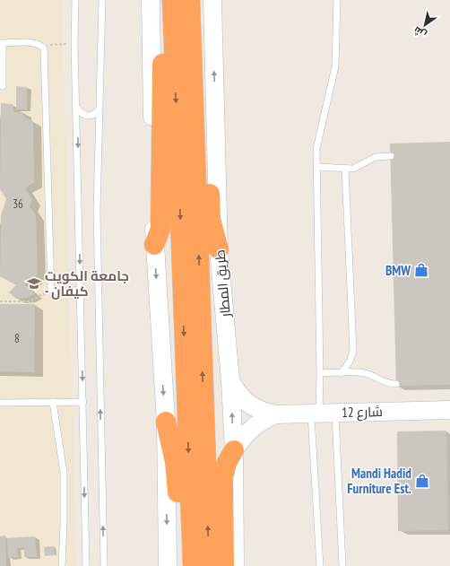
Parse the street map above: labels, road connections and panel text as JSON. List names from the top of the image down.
{
  "streets": {
    "highway": ["طريق المطار"],
    "main road": ["شارع 12"]
  },
  "crossings": [
    ["طريق المطار", "شارع 12"]
  ],
  "places": {
    "shop": ["BMW", "Mandi Hadid Furniture Est."],
    "school or university": ["جامعة الكويت - كيفان"]
  },
  "house_numbers": ["36", "8"],
  "north": "bottom left"
}
